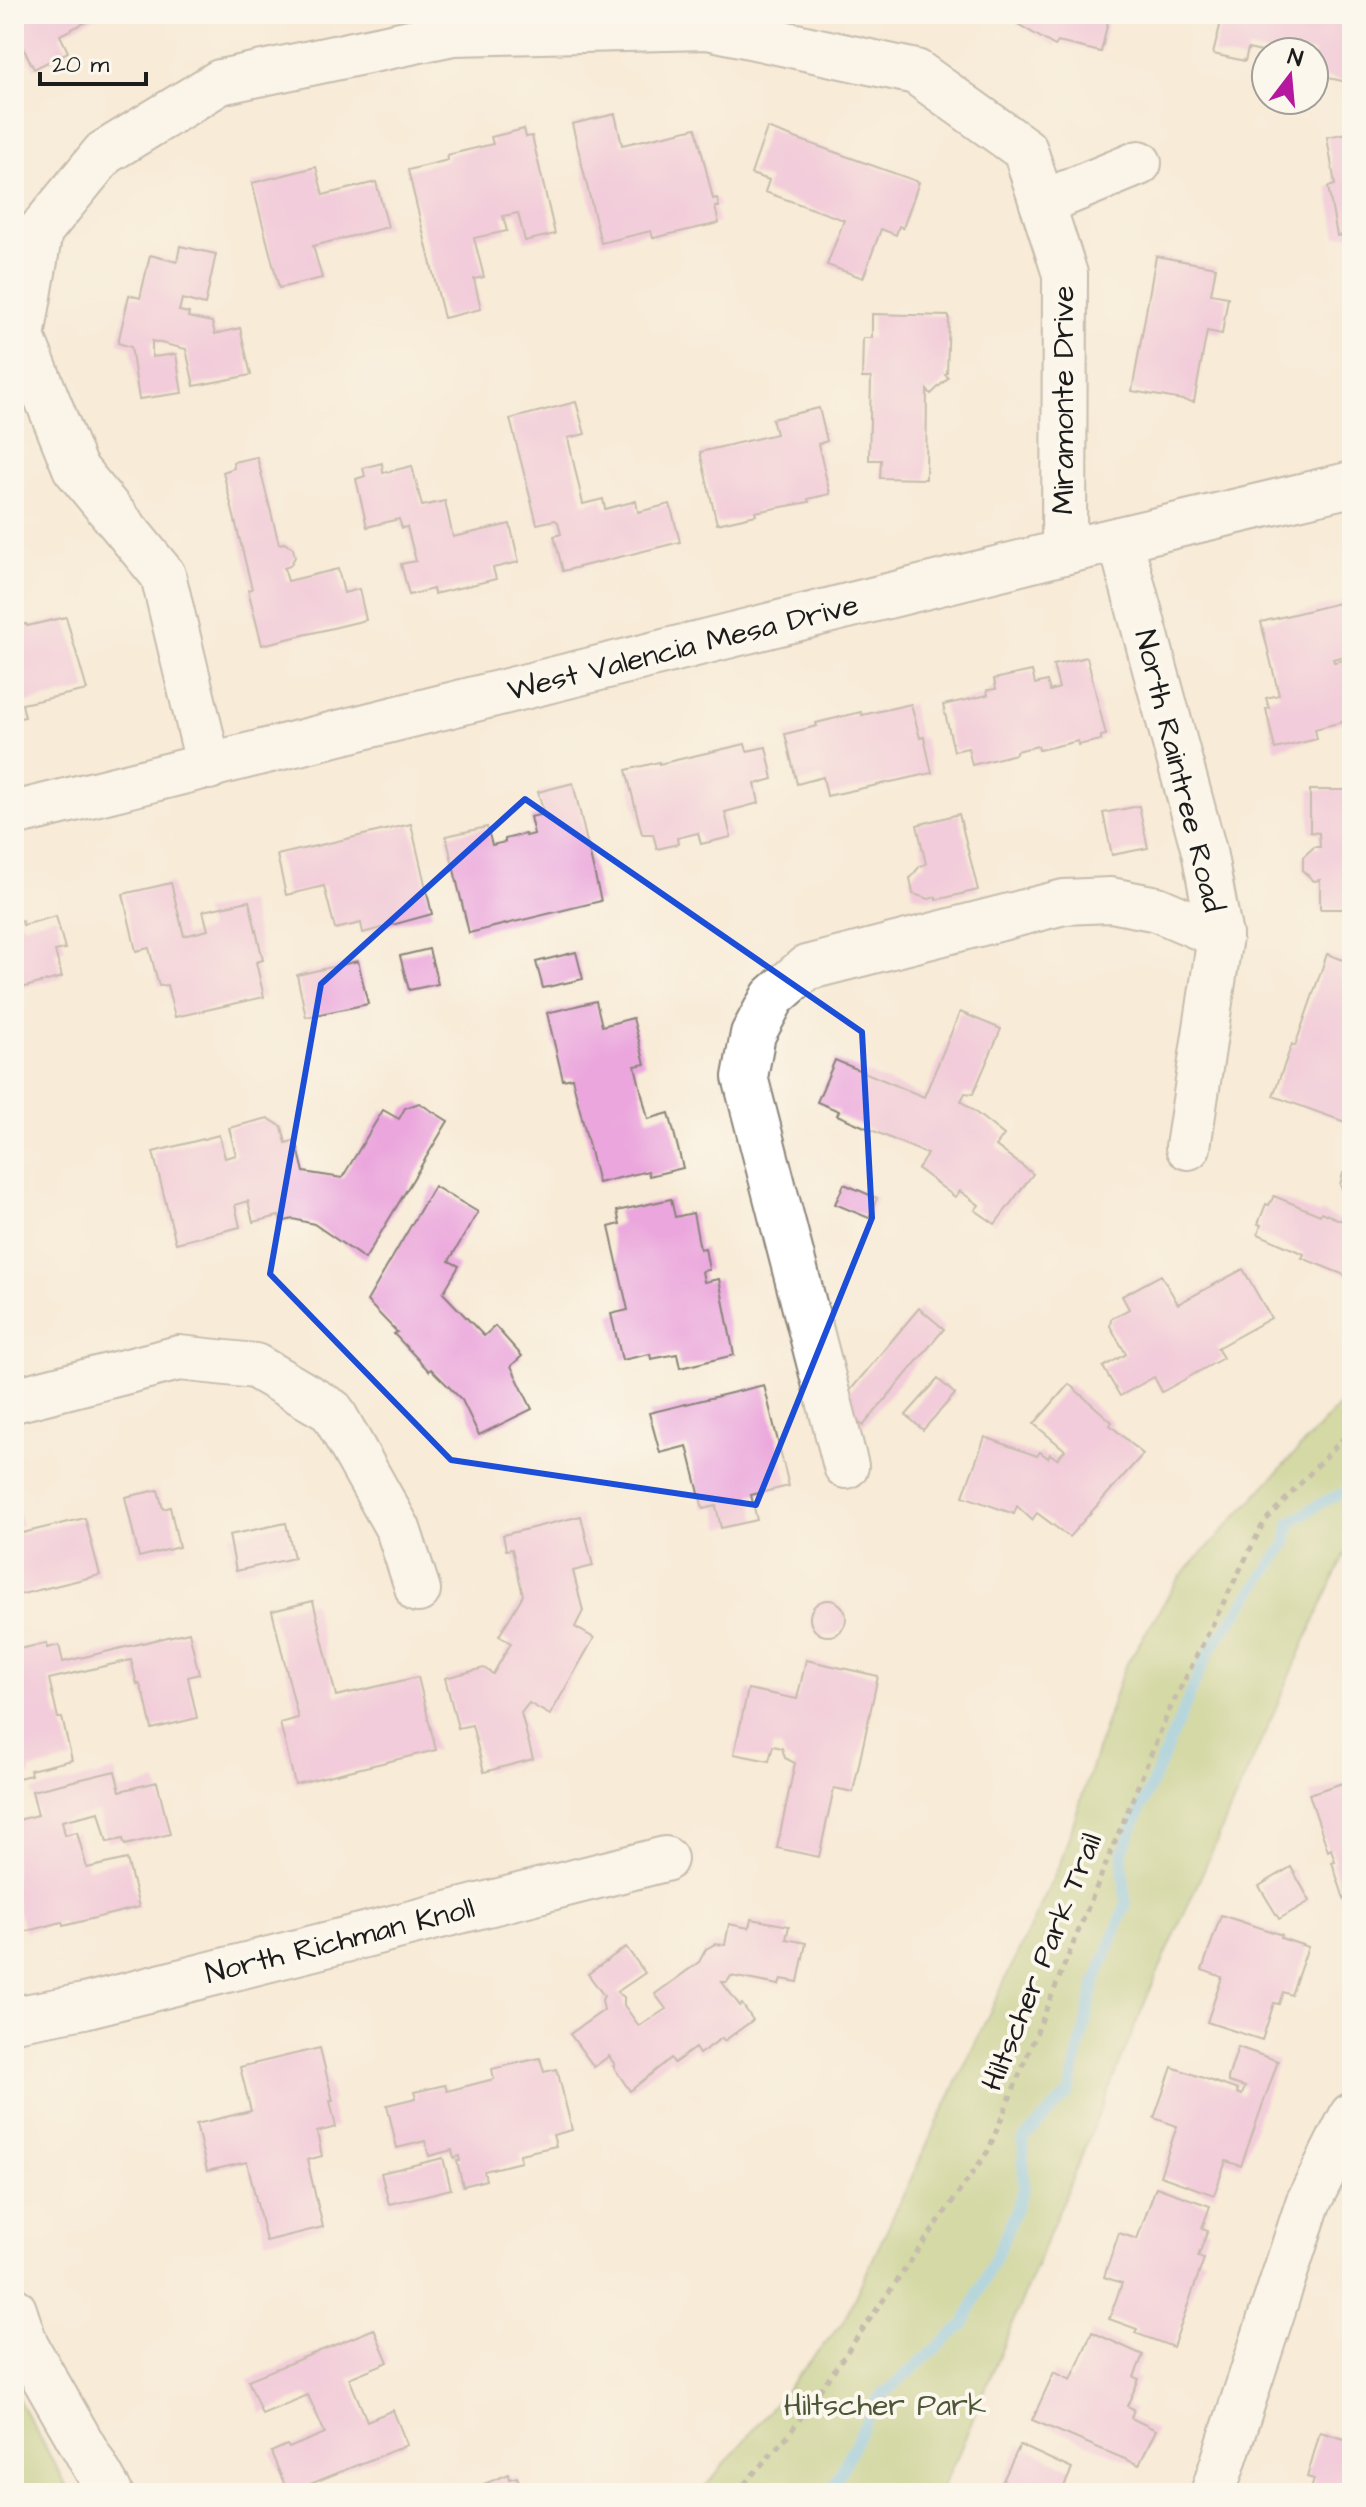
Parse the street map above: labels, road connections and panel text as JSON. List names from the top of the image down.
{
  "streets": {
    "street": [
      "Miramonte Drive",
      "West Valencia Mesa Drive",
      "North Raintree Road",
      "North Richman Knoll"
    ],
    "path": ["Hiltscher Park Trail"]
  },
  "crossings": [
    ["Miramonte Drive", "West Valencia Mesa Drive"],
    ["West Valencia Mesa Drive", "North Raintree Road"]
  ],
  "parks": ["Hiltscher Park"],
  "scale_bar": "20 m",
  "north": "top"
}
